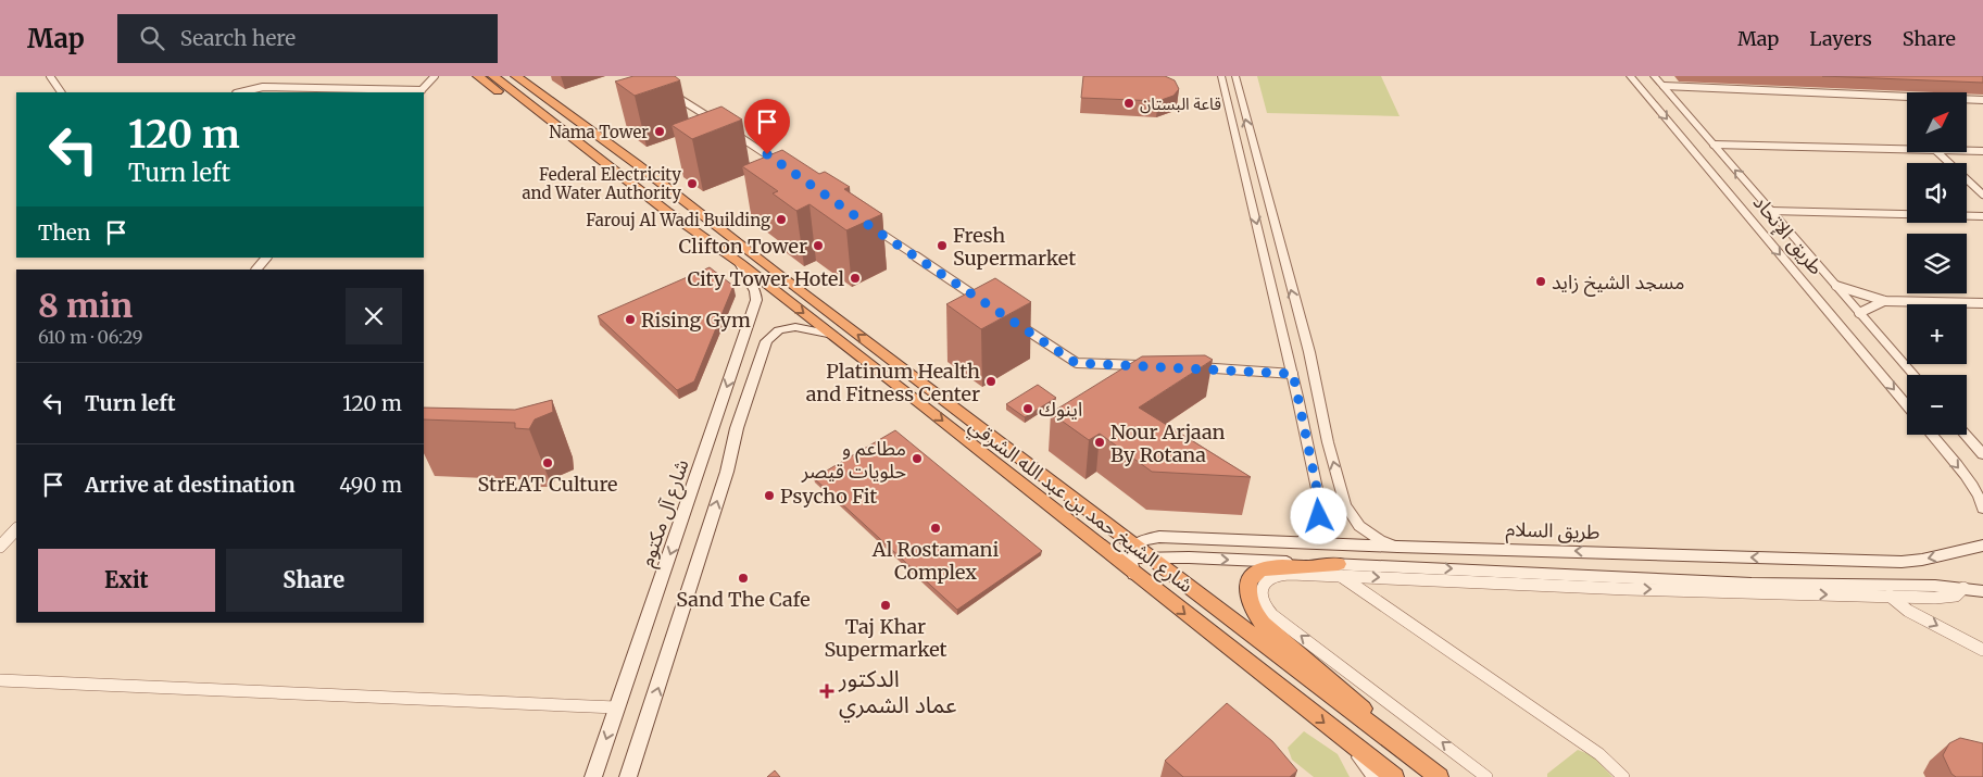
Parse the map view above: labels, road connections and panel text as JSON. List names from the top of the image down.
{
  "streets": {
    "highway": ["شارع الشيخ حمد بن عبد الله الشرقي"],
    "main road": ["شارع آل مكتوم", "طريق السلام"],
    "street": ["طريق اﻹتحاد"]
  },
  "crossings": [
    ["شارع الشيخ حمد بن عبد الله الشرقي", "شارع آل مكتوم"],
    ["شارع الشيخ حمد بن عبد الله الشرقي", "طريق السلام"]
  ],
  "places": {
    "other": [
      "قاعة البستان",
      "Nama Tower",
      "Federal Electricity and Water Authority",
      "Farouj Al Wadi Building",
      "Clifton Tower",
      "Fresh Supermarket",
      "City Tower Hotel",
      "مسجد الشيخ زايد",
      "Rising Gym",
      "Platinum Health and Fitness Center",
      "اينوك",
      "Nour Arjaan By Rotana",
      "مطاعم و حلويات قيصر",
      "StrEAT Culture",
      "Psycho Fit",
      "Al Rostamani Complex",
      "Sand The Cafe",
      "Taj Khar Supermarket"
    ],
    "health": ["الدكتور عماد الشمري"]
  },
  "north": "top right",
  "page": {
    "header": "Map",
    "search": "Search here",
    "nav": ["Map", "Layers", "Share"],
    "map_buttons": ["+", "−"],
    "turn": ["120 m", "Turn left"],
    "then": "Then",
    "heading": ["8 min", "610 m · 06:29"],
    "list": [
      {
        "name": "Turn left",
        "value": "120 m"
      },
      {
        "name": "Arrive at destination",
        "value": "490 m"
      }
    ],
    "buttons": ["Exit", "Share"]
  }
}
